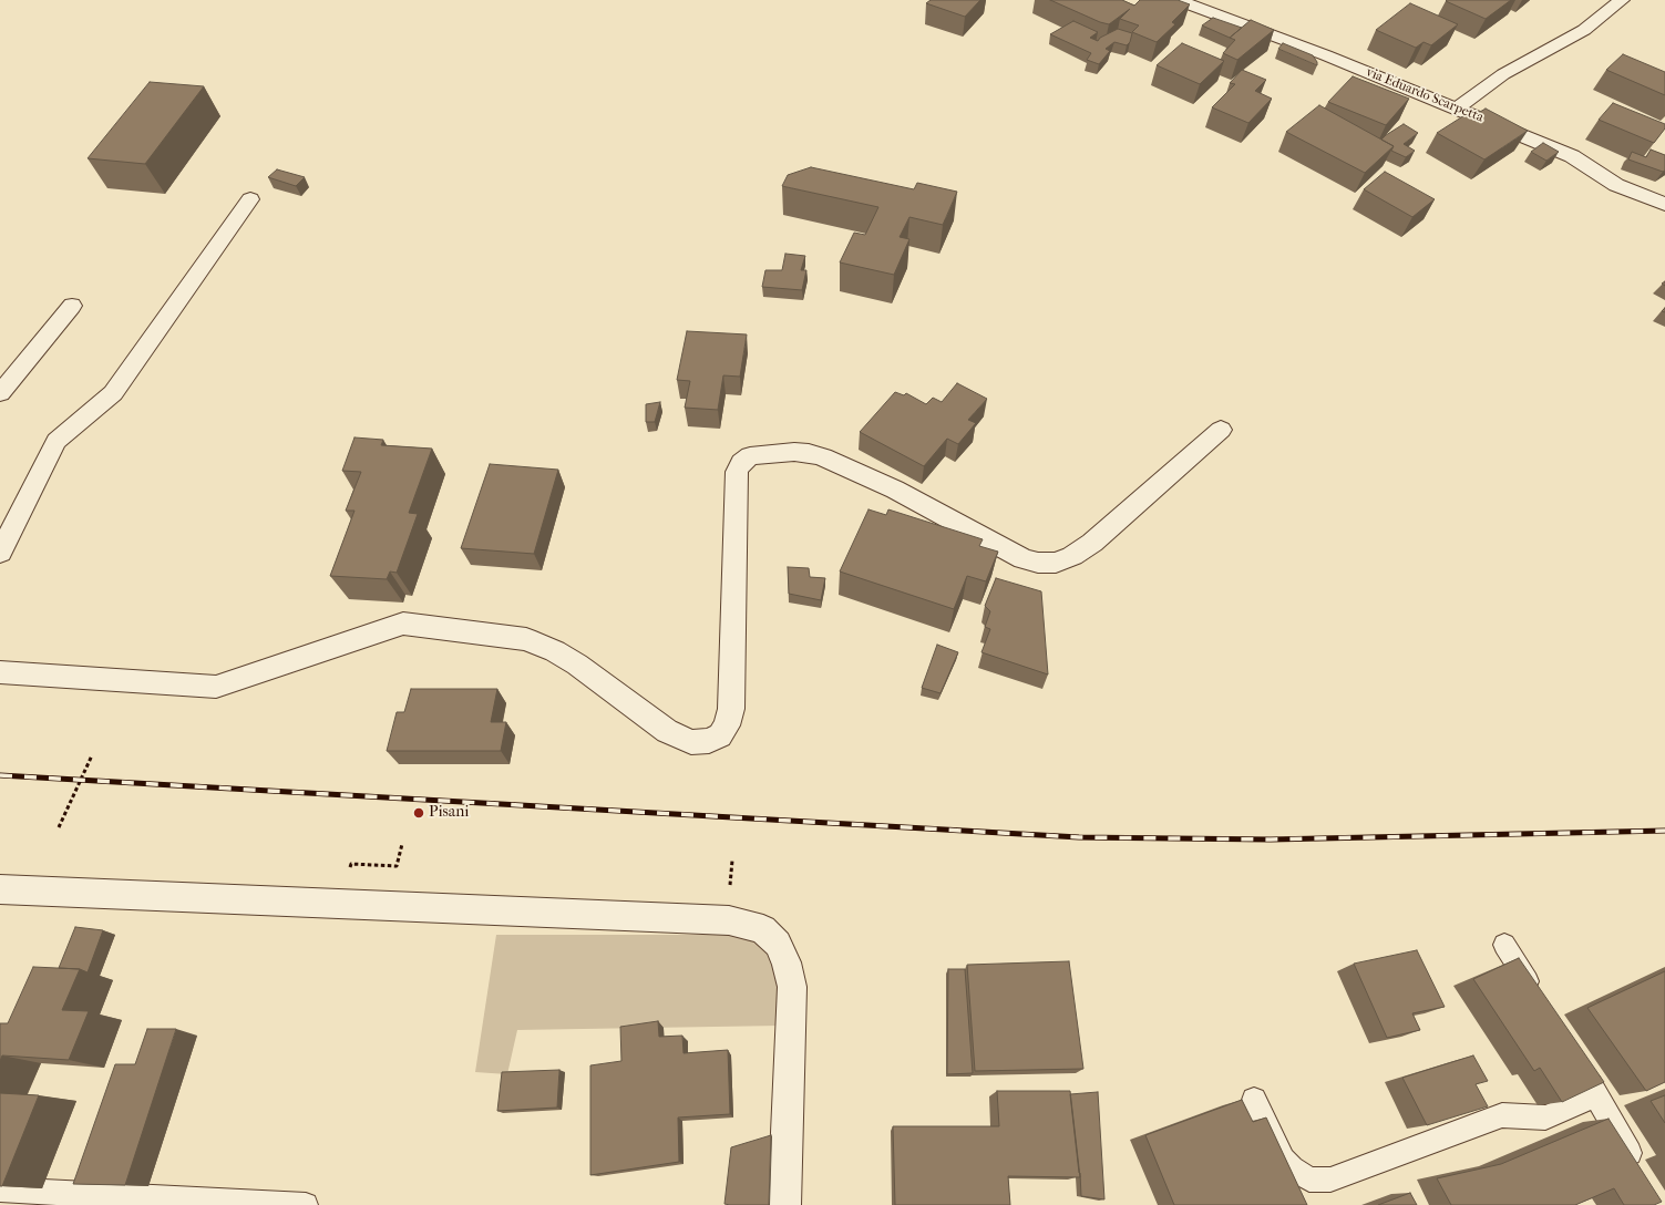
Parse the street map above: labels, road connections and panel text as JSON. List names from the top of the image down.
{
  "streets": {
    "street": ["via Eduardo Scarpetta"]
  },
  "places": ["Pisani"]
}
